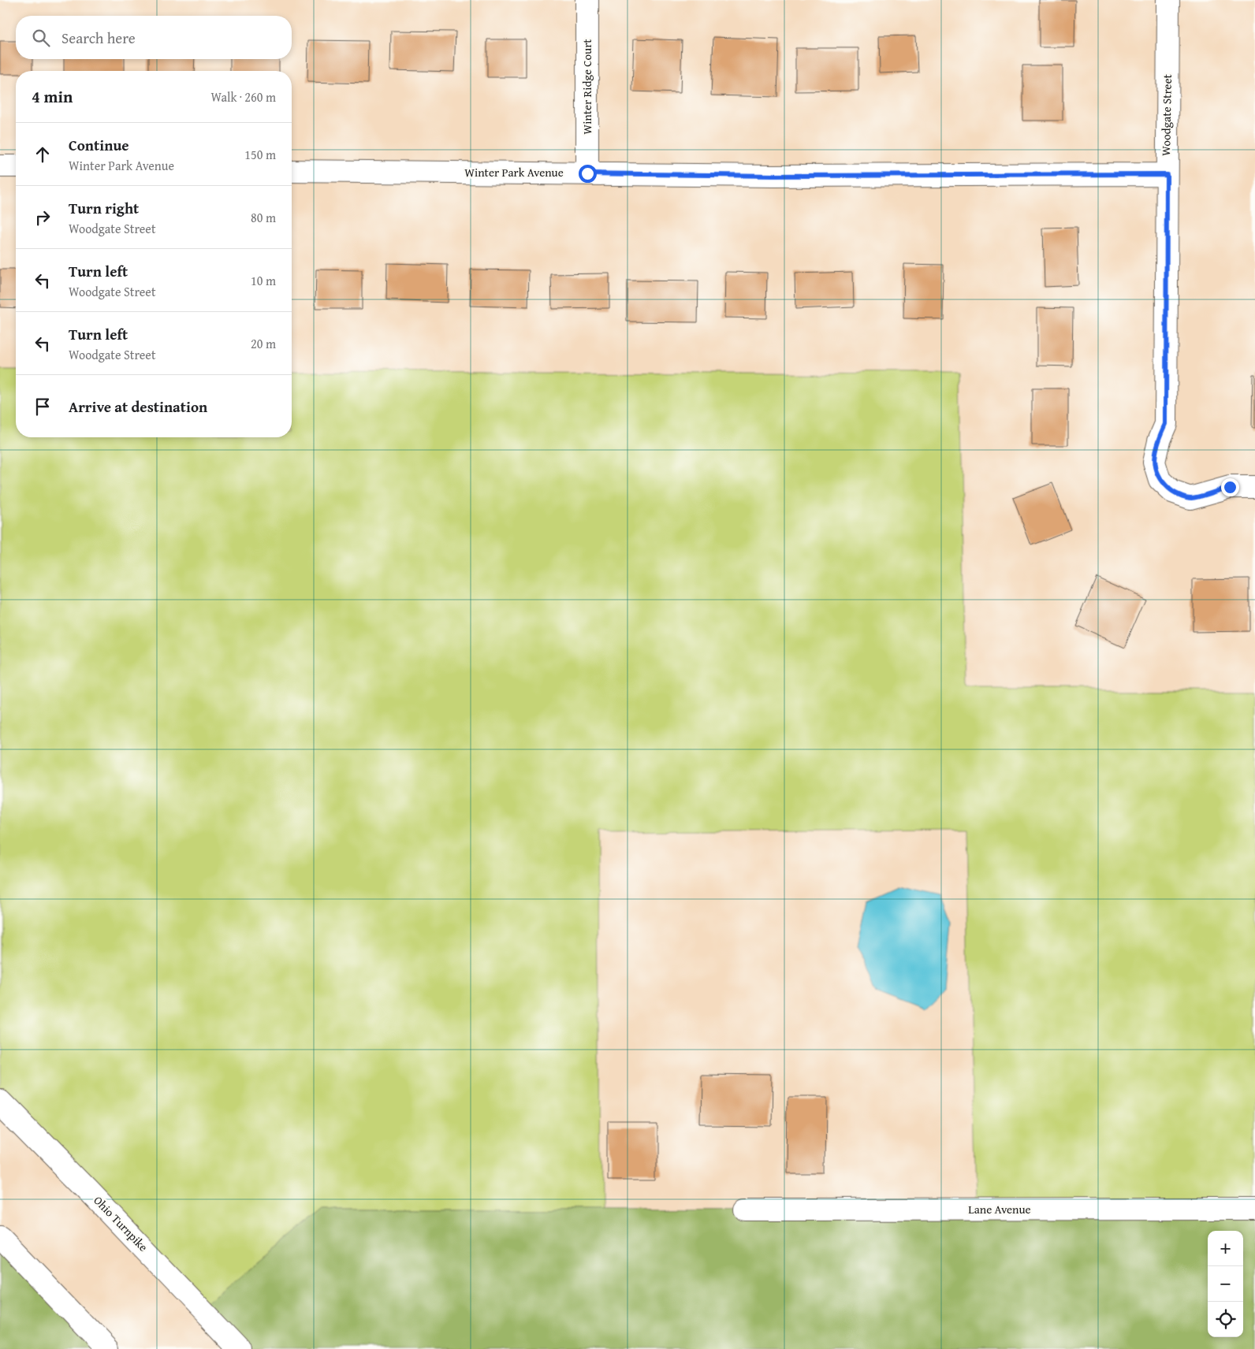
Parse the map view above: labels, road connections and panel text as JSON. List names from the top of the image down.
{
  "streets": {
    "main road": [
      "Winter Ridge Court",
      "Woodgate Street",
      "Winter Park Avenue",
      "Lane Avenue",
      "Ohio Turnpike"
    ]
  },
  "crossings": [
    ["Winter Ridge Court", "Winter Park Avenue"],
    ["Woodgate Street", "Winter Park Avenue"]
  ],
  "page": {
    "search": "Search here",
    "heading": ["4 min", "Walk · 260 m"],
    "list": [
      ["Continue", "Winter Park Avenue", "150 m"],
      ["Turn right", "Woodgate Street", "80 m"],
      ["Turn left", "Woodgate Street", "10 m"],
      ["Turn left", "Woodgate Street", "20 m"],
      "Arrive at destination"
    ],
    "map_buttons": ["+", "−"]
  }
}
